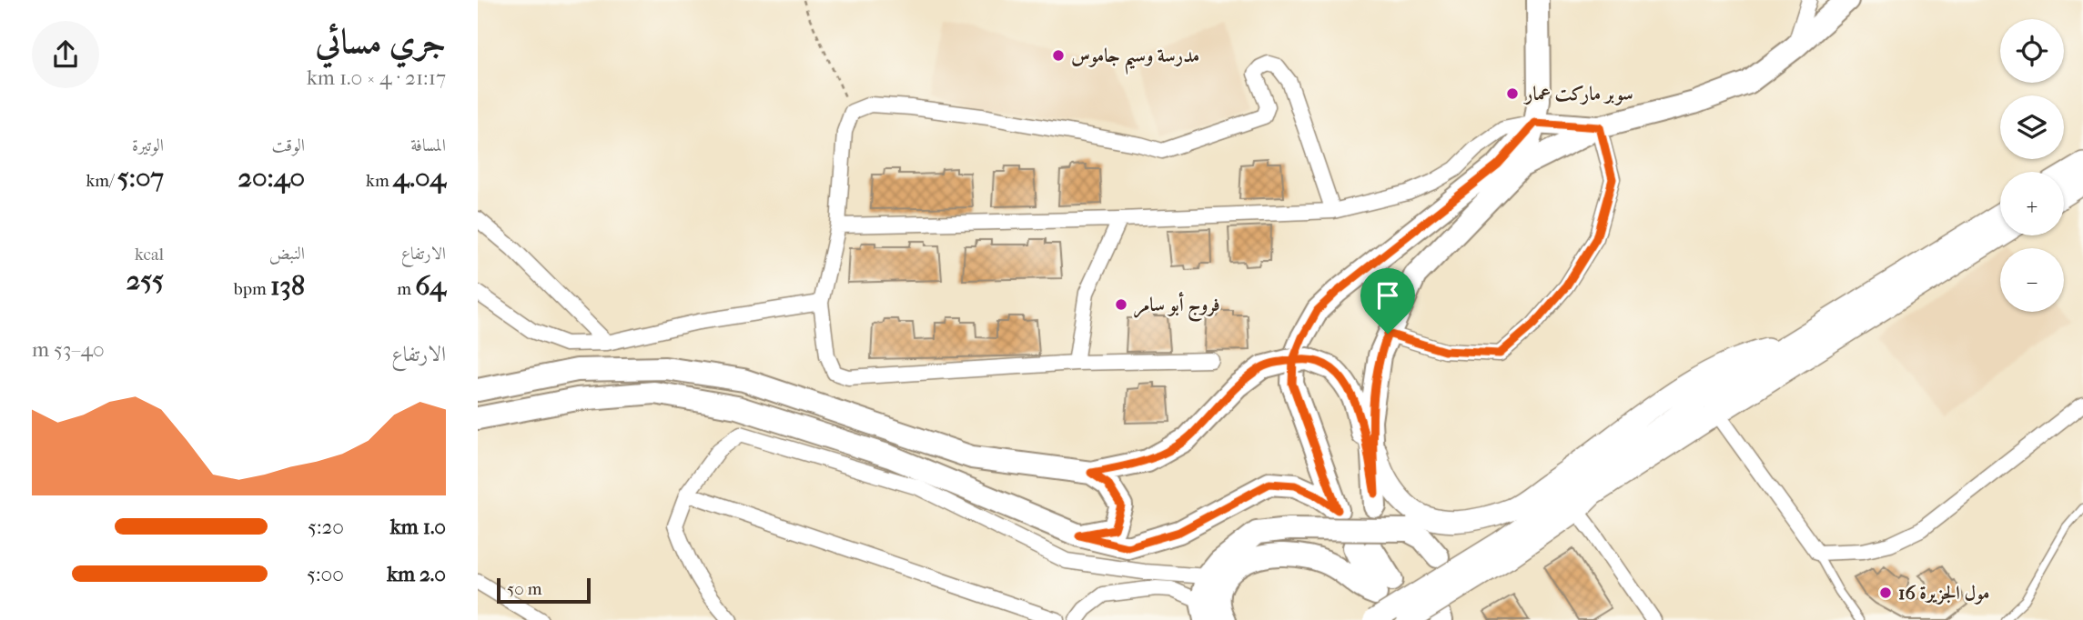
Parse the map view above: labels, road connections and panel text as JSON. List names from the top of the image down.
{
  "places": [
    "مدرسة وسيم جاموس",
    "سوبر ماركت عمار",
    "فروج أبو سامر",
    "مول الجزيرة 16"
  ],
  "scale_bar": "50 m",
  "page": {
    "heading": ["جري مسائي", "21:17 · 4 × 1.0 km"],
    "map_buttons": ["+", "−"],
    "stats": [
      ["المسافة", "4.04 km"],
      ["الوقت", "20:40"],
      ["الوتيرة", "5:07 /km"],
      ["الارتفاع", "64 m"],
      ["النبض", "138 bpm"],
      ["kcal", "255"]
    ],
    "chart": ["الارتفاع", "40–53 m"],
    "list": [
      {
        "name": "1.0 km",
        "note": "5:20"
      },
      {
        "name": "2.0 km",
        "note": "5:00"
      }
    ],
    "scale": "50 m"
  }
}
